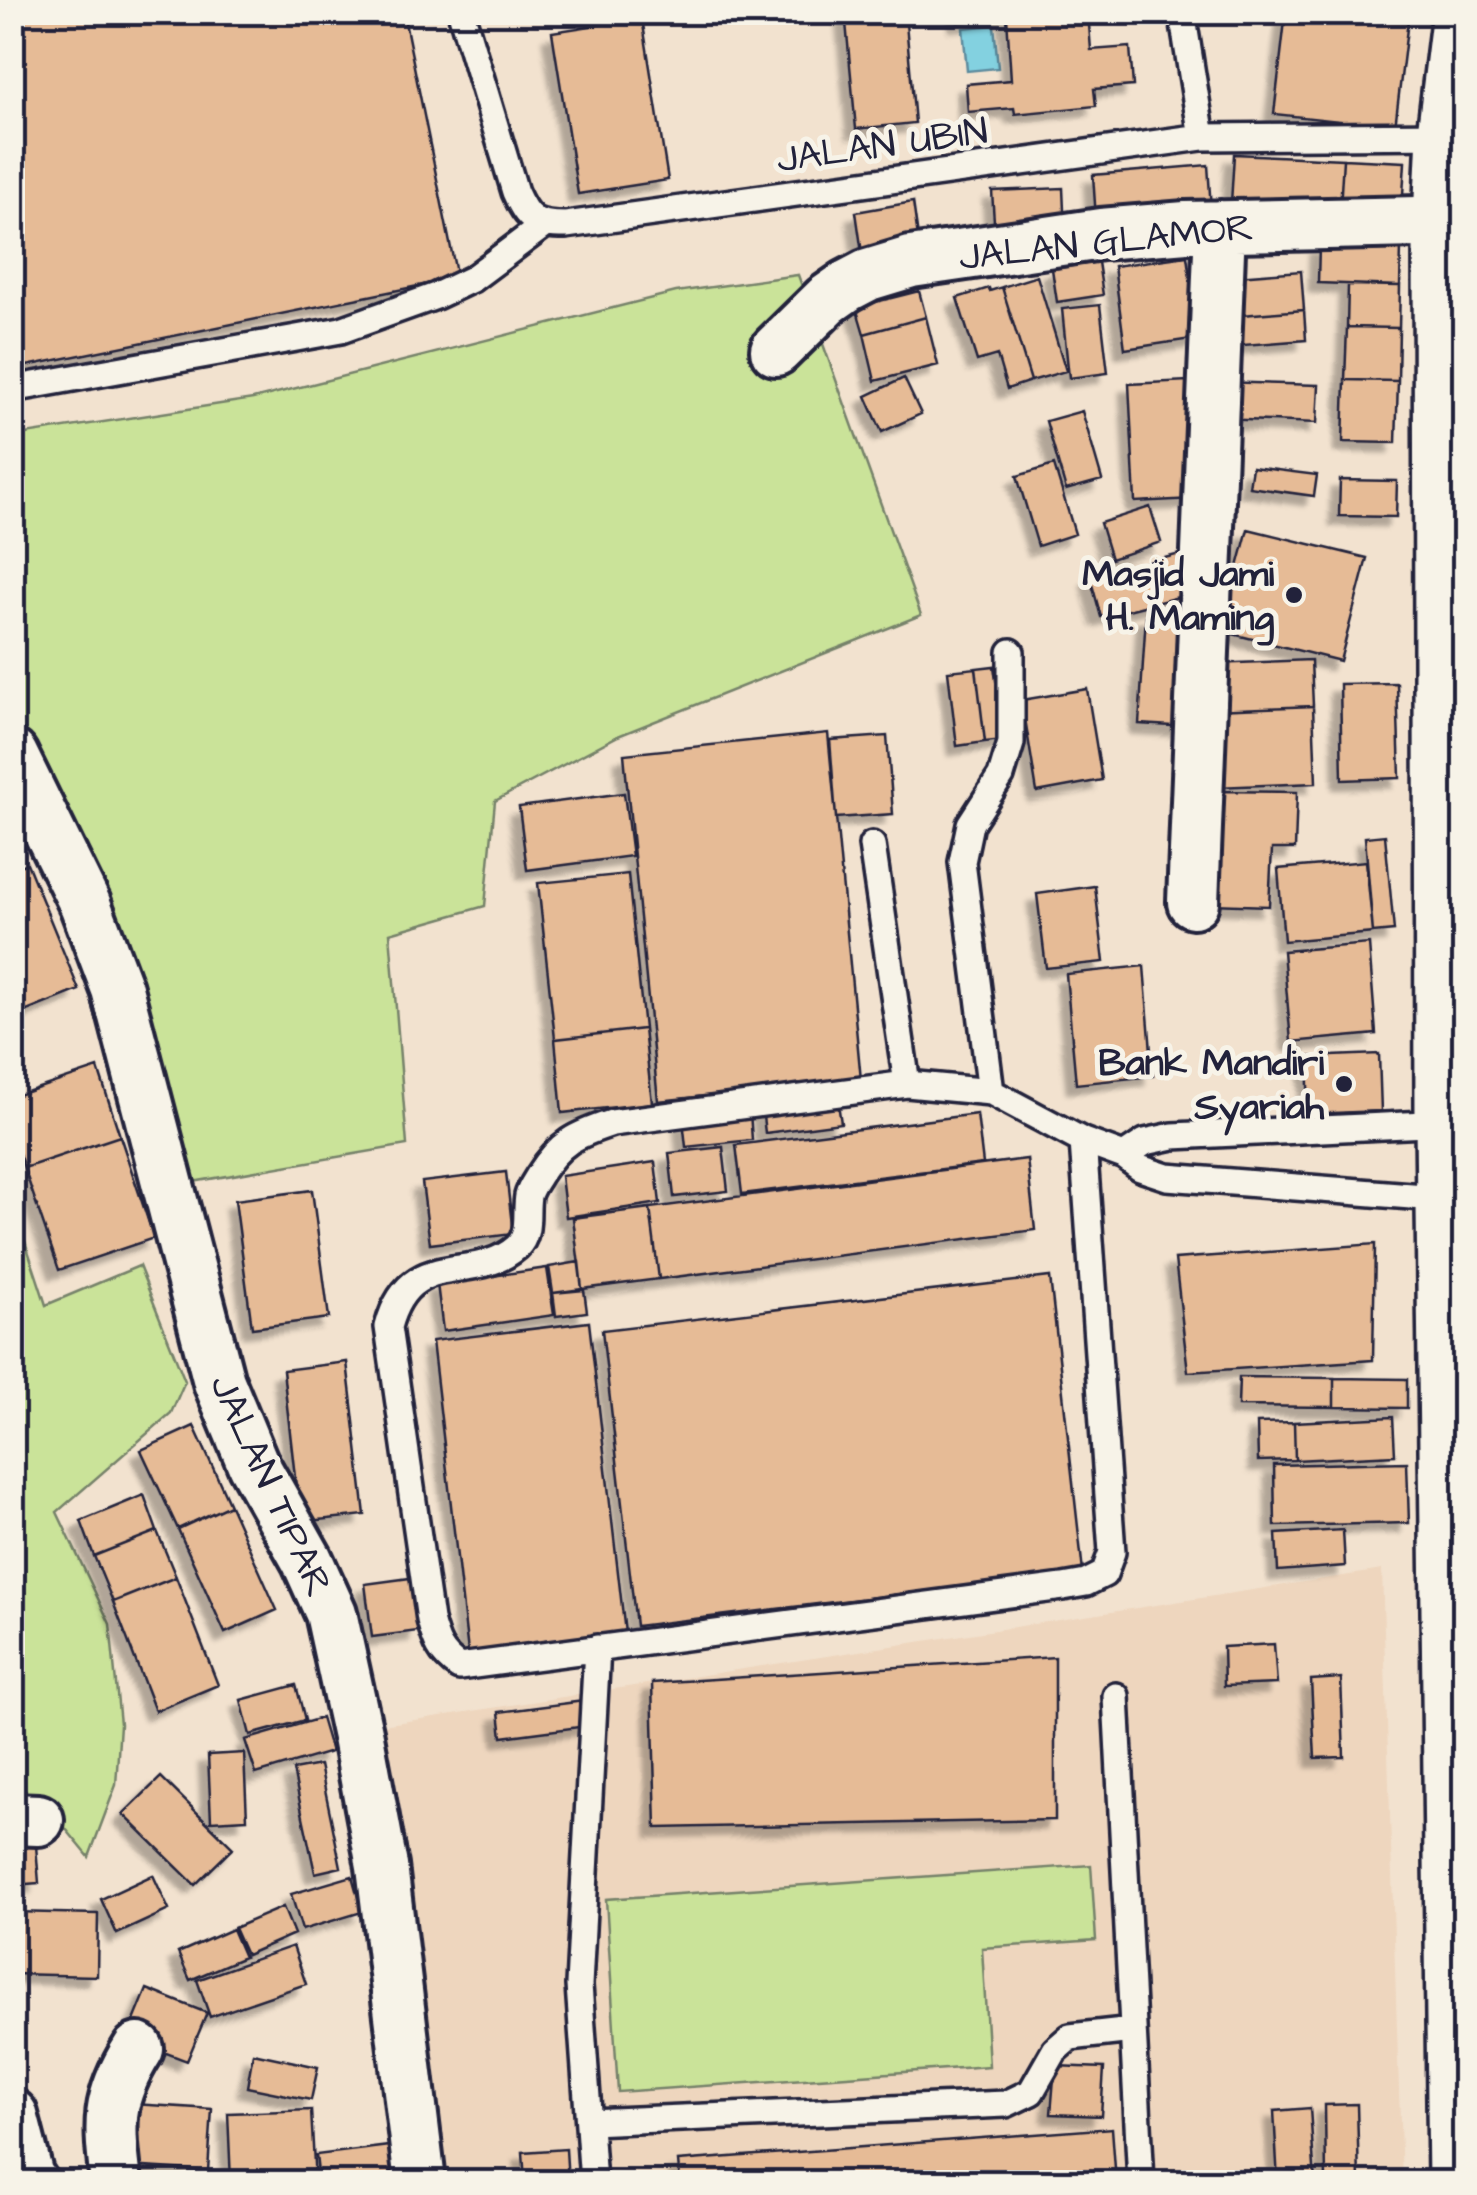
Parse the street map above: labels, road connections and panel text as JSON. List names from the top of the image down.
{
  "streets": {
    "street": ["JALAN GLAMOR", "JALAN TIPAR"],
    "lane": ["JALAN UBIN"]
  },
  "places": ["Masjid Jami H. Maming", "Bank Mandiri Syariah"]
}
